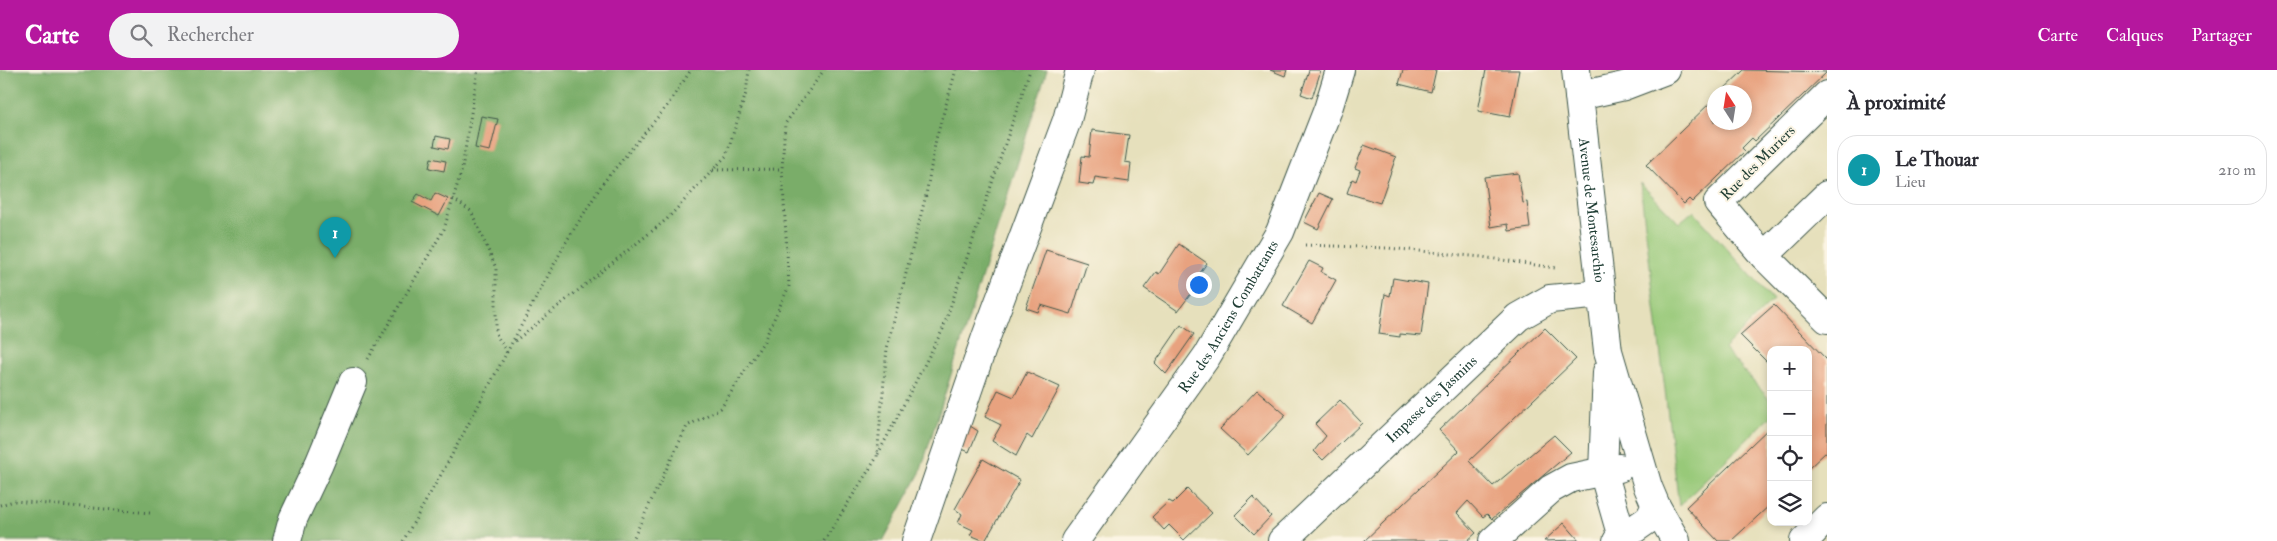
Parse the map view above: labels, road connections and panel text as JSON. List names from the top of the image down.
{
  "streets": {
    "street": [
      "Rue des Muriers",
      "Avenue de Montesarchio",
      "Rue des Anciens Combattants",
      "Impasse des Jasmins"
    ]
  },
  "crossings": [
    ["Avenue de Montesarchio", "Impasse des Jasmins"]
  ],
  "north": "top",
  "page": {
    "header": "Carte",
    "search": "Rechercher",
    "nav": ["Carte", "Calques", "Partager"],
    "heading": "À proximité",
    "list": [
      {
        "mark": "1",
        "name": "Le Thouar",
        "note": "Lieu",
        "value": "210 m"
      }
    ],
    "pins": "1",
    "map_buttons": ["+", "−"]
  }
}
